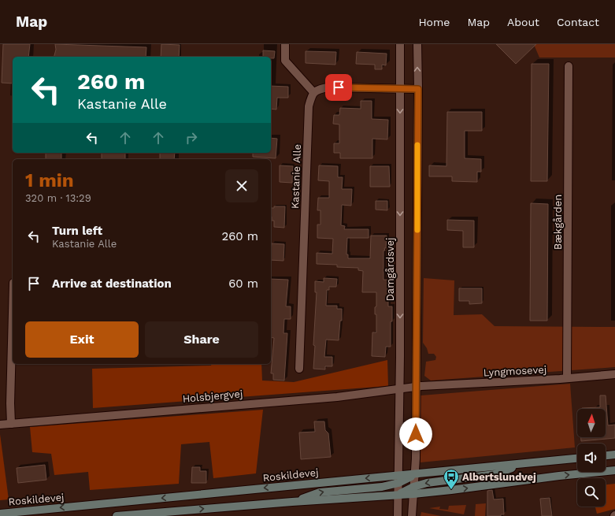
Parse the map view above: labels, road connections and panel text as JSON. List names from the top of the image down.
{
  "streets": {
    "main road": ["Roskildevej"],
    "street": [
      "Kastanie Alle",
      "Bækgården",
      "Damgårdsvej",
      "Lyngmosevej",
      "Holsbjergvej"
    ]
  },
  "crossings": [
    ["Bækgården", "Lyngmosevej"],
    ["Damgårdsvej", "Holsbjergvej"],
    ["Damgårdsvej", "Roskildevej"],
    ["Lyngmosevej", "Holsbjergvej"]
  ],
  "places": {
    "bus stop": ["Albertslundvej"]
  },
  "north": "top",
  "page": {
    "header": "Map",
    "nav": [
      "Home",
      "Map",
      "About",
      "Contact"
    ],
    "turn": ["260 m", "Kastanie Alle"],
    "heading": ["1 min", "320 m · 13:29"],
    "list": [
      {
        "name": "Turn left",
        "note": "Kastanie Alle",
        "value": "260 m"
      },
      {
        "name": "Arrive at destination",
        "value": "60 m"
      }
    ],
    "buttons": ["Exit", "Share"]
  }
}
